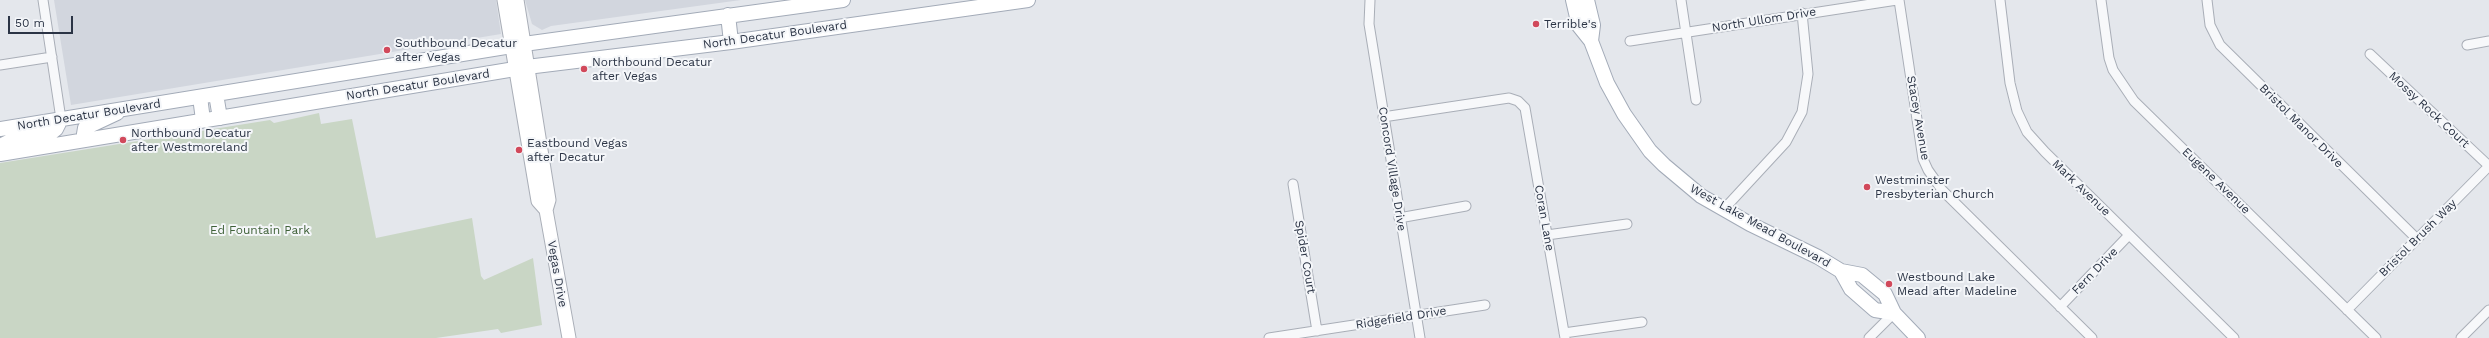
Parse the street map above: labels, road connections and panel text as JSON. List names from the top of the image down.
{
  "streets": {
    "main road": ["North Decatur Boulevard", "West Lake Mead Boulevard", "Vegas Drive"],
    "street": [
      "North Ullom Drive",
      "Mossy Rock Court",
      "Stacey Avenue",
      "Bristol Manor Drive",
      "Concord Village Drive",
      "Eugene Avenue",
      "Mark Avenue",
      "Coran Lane",
      "Bristol Brush Way",
      "Spider Court",
      "Fern Drive",
      "Ridgefield Drive"
    ]
  },
  "crossings": [
    ["North Ullom Drive", "Stacey Avenue"],
    ["North Decatur Boulevard", "Vegas Drive"],
    ["Mossy Rock Court", "Bristol Brush Way"],
    ["Stacey Avenue", "Fern Drive"],
    ["Bristol Manor Drive", "Bristol Brush Way"],
    ["Concord Village Drive", "Coran Lane"],
    ["Concord Village Drive", "Ridgefield Drive"],
    ["Eugene Avenue", "Bristol Brush Way"],
    ["Mark Avenue", "Fern Drive"],
    ["Spider Court", "Ridgefield Drive"]
  ],
  "parks": ["Ed Fountain Park"],
  "places": [
    "Terrible's",
    "Southbound Decatur after Vegas",
    "Northbound Decatur after Vegas",
    "Northbound Decatur after Westmoreland",
    "Eastbound Vegas after Decatur",
    "Westminster Presbyterian Church",
    "Westbound Lake Mead after Madeline"
  ],
  "scale_bar": "50 m"
}
